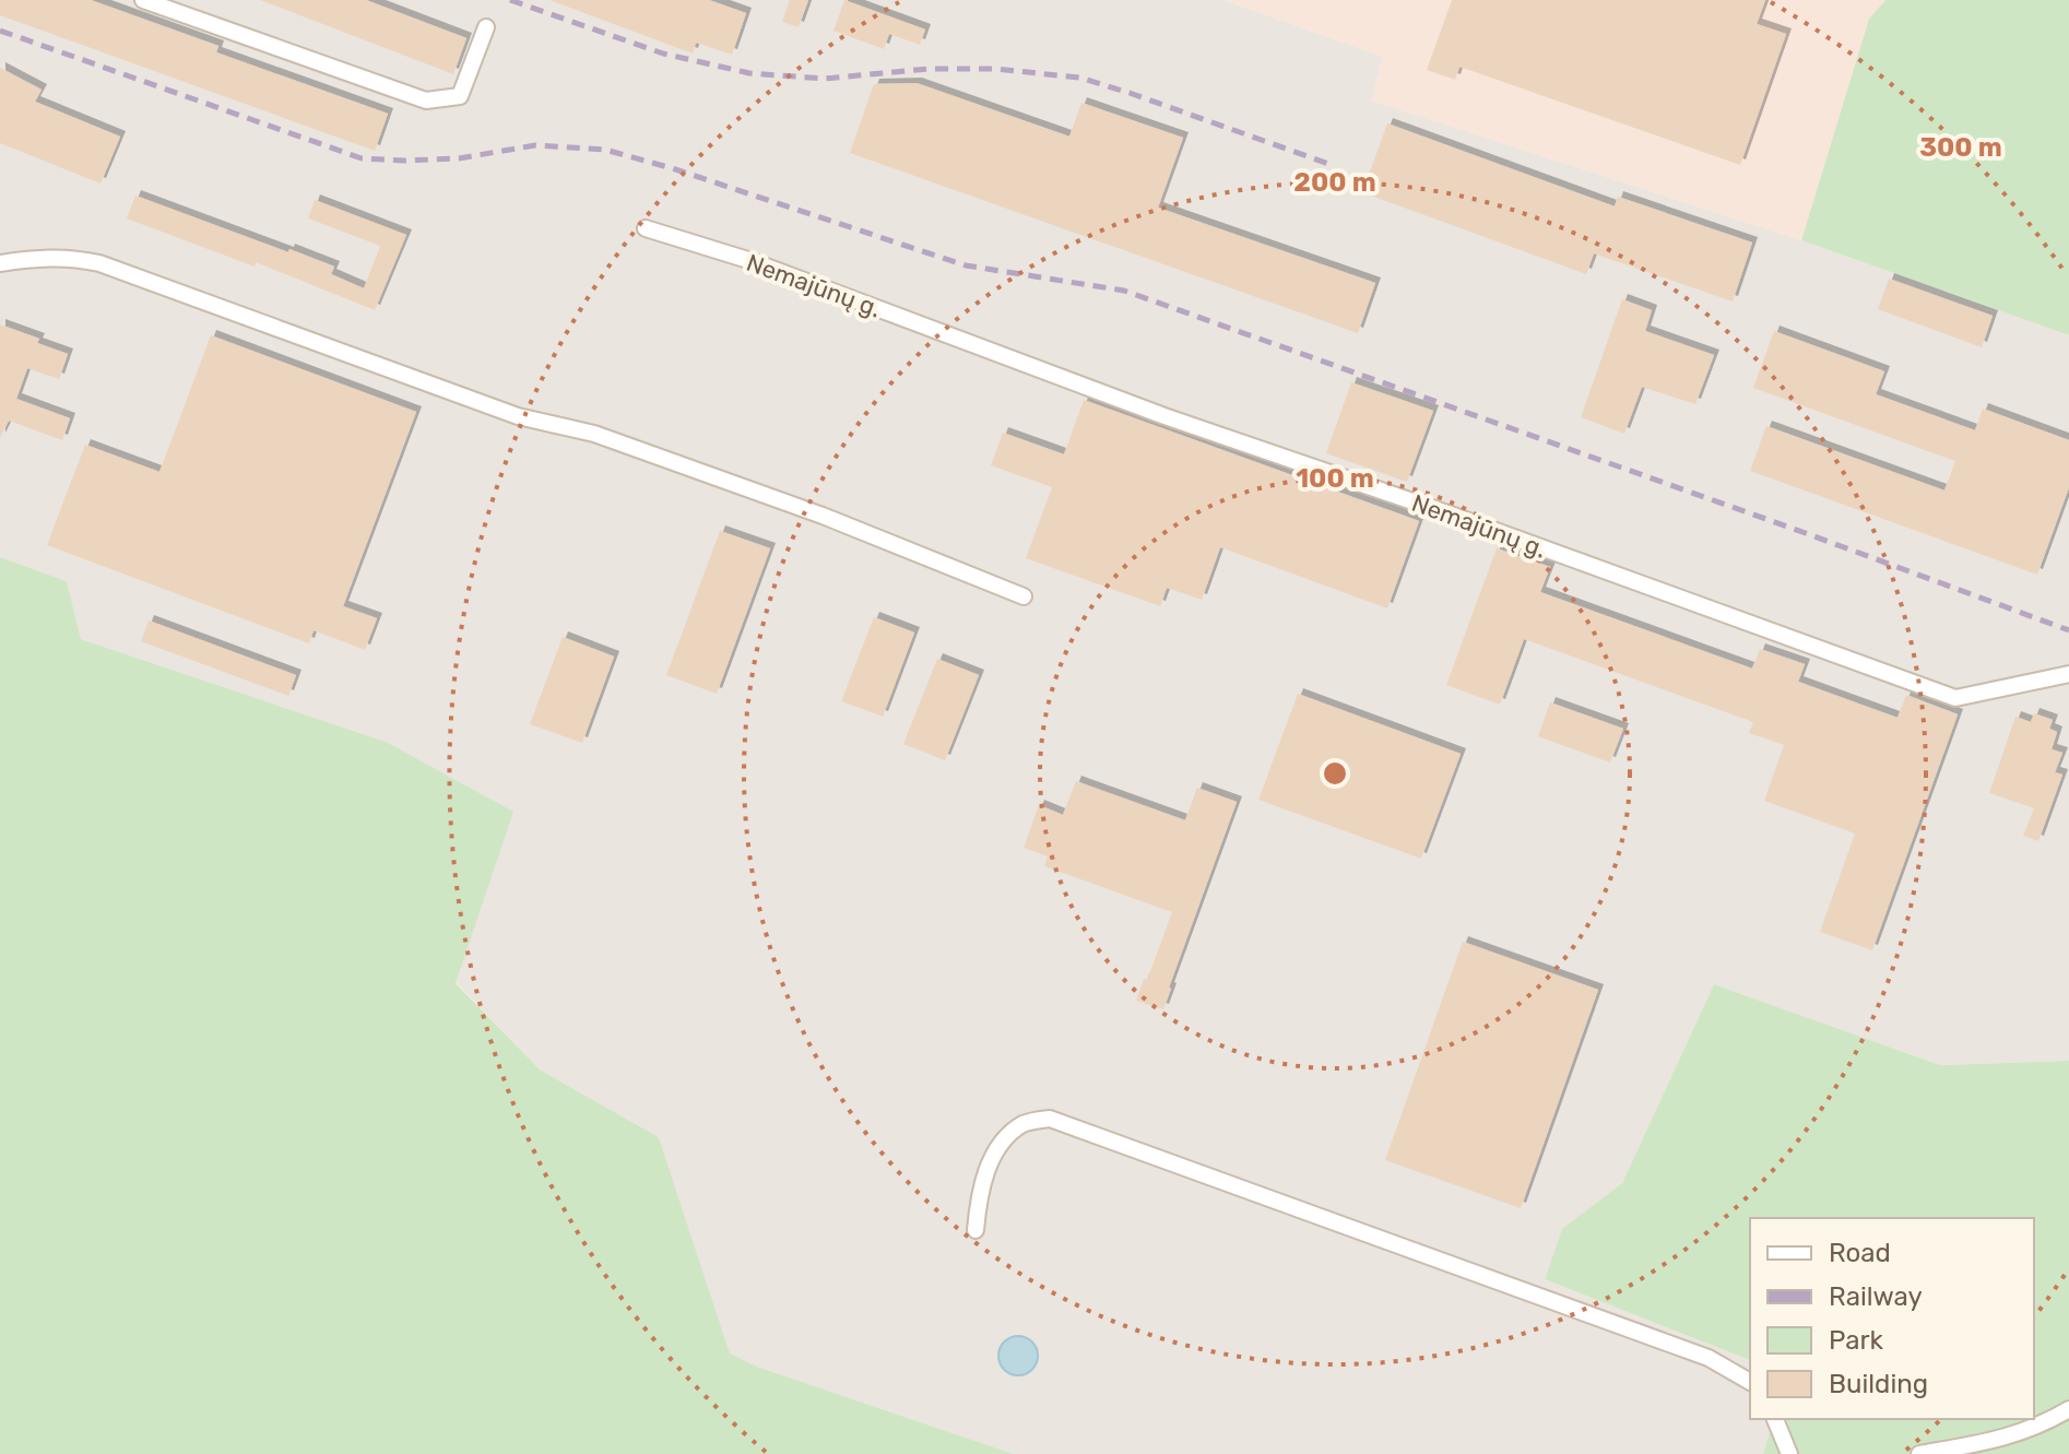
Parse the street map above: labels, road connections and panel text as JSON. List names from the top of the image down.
{
  "streets": {
    "street": ["Nemajūnų g."]
  },
  "legend": [
    "Road",
    "Railway",
    "Park",
    "Building"
  ],
  "rings": ["300 m", "200 m", "100 m"]
}
